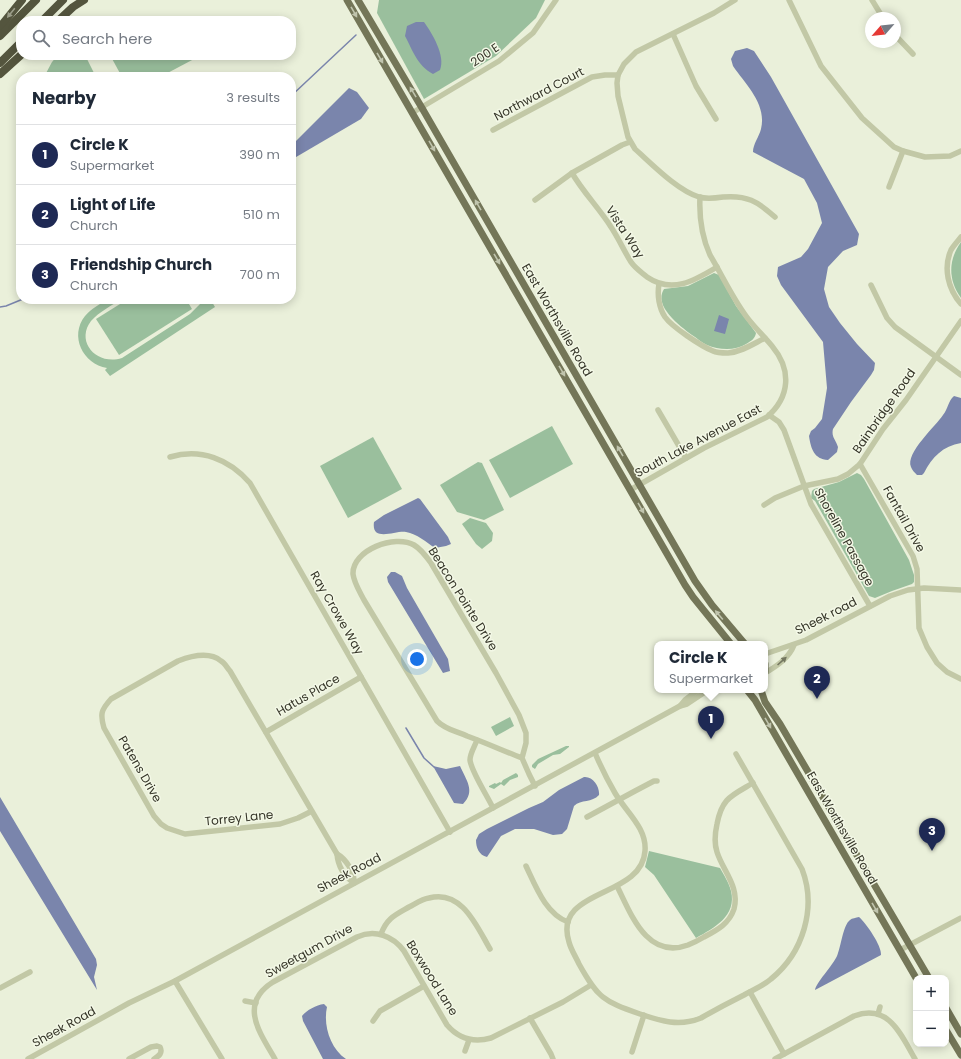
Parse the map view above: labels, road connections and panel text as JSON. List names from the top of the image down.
{
  "streets": {
    "main road": ["East Worthsville Road"],
    "street": [
      "200 E",
      "Northward Court",
      "Vista Way",
      "Bainbridge Road",
      "South Lake Avenue East",
      "Fantail Drive",
      "Shoreline Passage",
      "Beacon Pointe Drive",
      "Ray Crowe Way",
      "Sheek road",
      "Hatus Place",
      "Patens Drive",
      "Torrey Lane",
      "Sheek Road",
      "Sweetgum Drive",
      "Boxwood Lane"
    ]
  },
  "crossings": [
    ["200 E", "East Worthsville Road"],
    ["East Worthsville Road", "South Lake Avenue East"],
    ["Bainbridge Road", "Fantail Drive"],
    ["Bainbridge Road", "Shoreline Passage"],
    ["South Lake Avenue East", "Shoreline Passage"],
    ["Fantail Drive", "Sheek road"],
    ["Shoreline Passage", "Sheek road"],
    ["Ray Crowe Way", "Hatus Place"],
    ["Ray Crowe Way", "Sheek Road"],
    ["Hatus Place", "Patens Drive"],
    ["Patens Drive", "Torrey Lane"],
    ["Sweetgum Drive", "Boxwood Lane"]
  ],
  "north": "bottom left",
  "page": {
    "search": "Search here",
    "heading": ["Nearby", "3 results"],
    "list": [
      {
        "mark": "1",
        "name": "Circle K",
        "note": "Supermarket",
        "value": "390 m"
      },
      {
        "mark": "2",
        "name": "Light of Life",
        "note": "Church",
        "value": "510 m"
      },
      {
        "mark": "3",
        "name": "Friendship Church",
        "note": "Church",
        "value": "700 m"
      }
    ],
    "popup": ["Circle K", "Supermarket"],
    "pins": ["2", "1", "3"],
    "map_buttons": ["+", "−"]
  }
}
